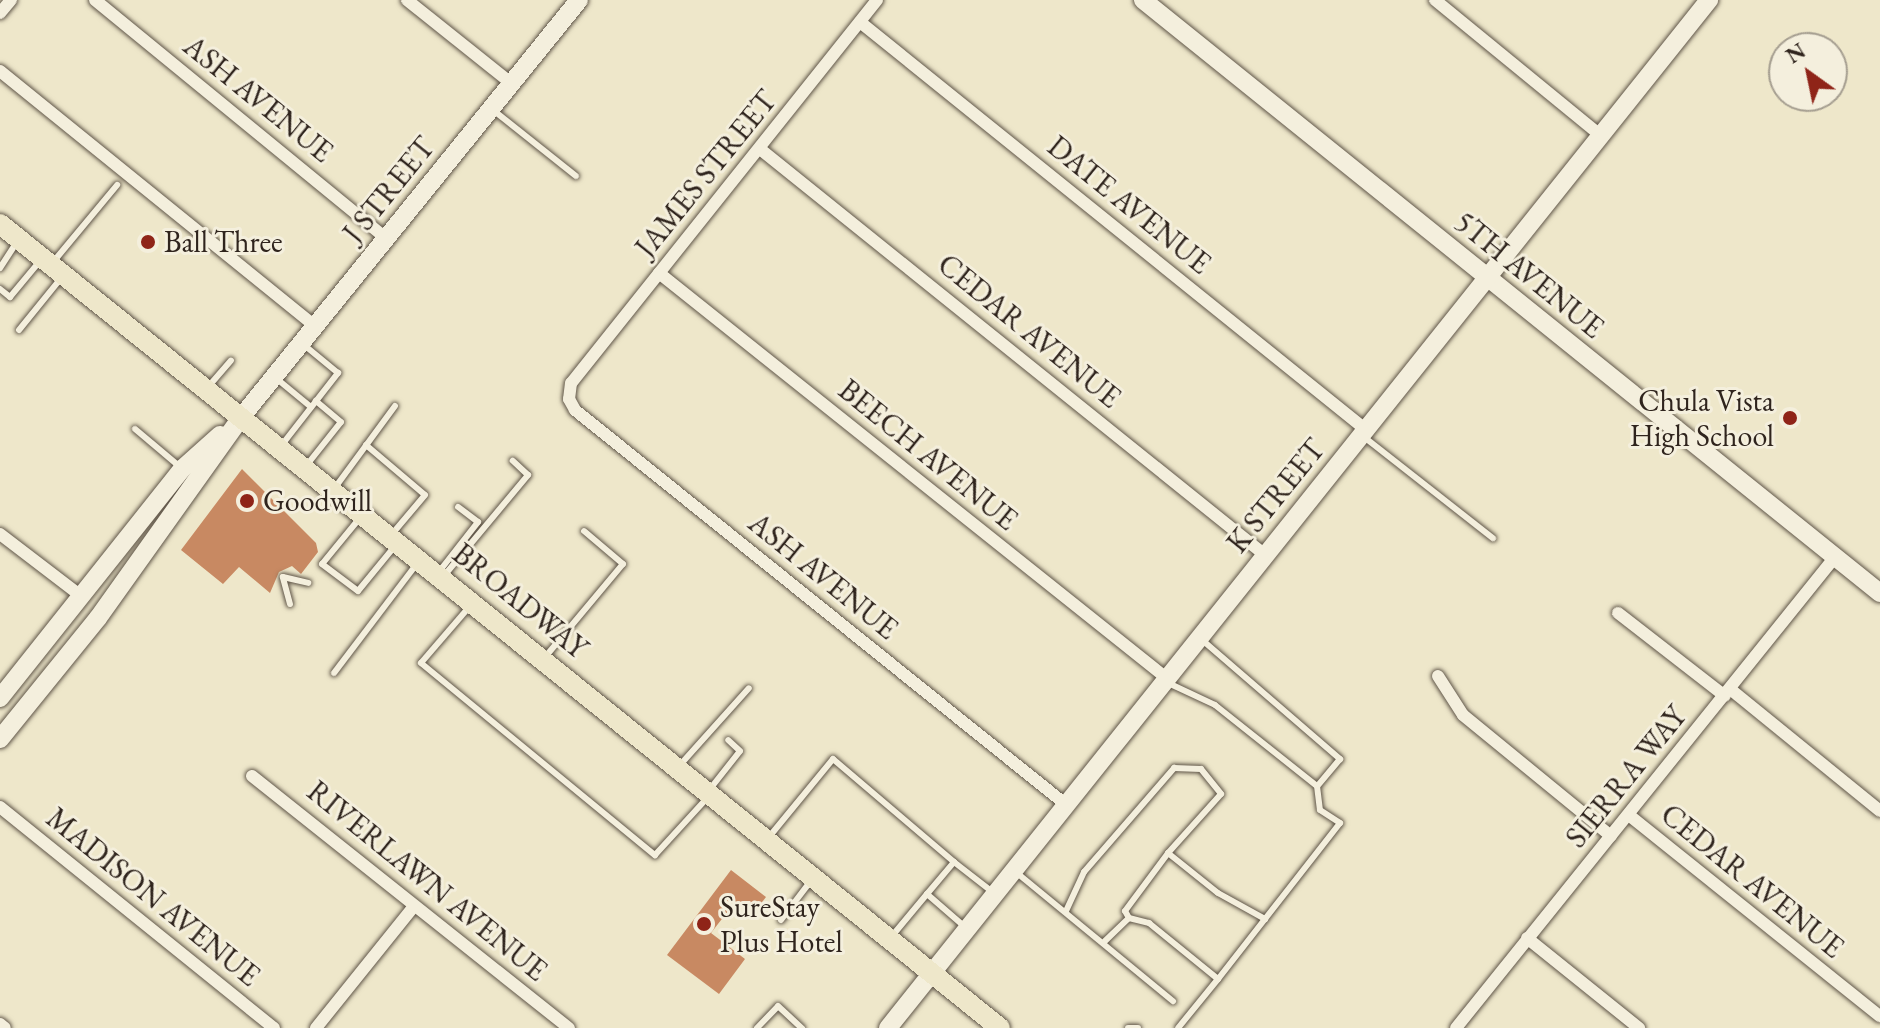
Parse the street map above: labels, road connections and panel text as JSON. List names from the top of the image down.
{
  "streets": {
    "main road": ["BROADWAY"],
    "street": [
      "ASH AVENUE",
      "JAMES STREET",
      "J STREET",
      "DATE AVENUE",
      "5TH AVENUE",
      "CEDAR AVENUE",
      "BEECH AVENUE",
      "K STREET",
      "SIERRA WAY",
      "RIVERLAWN AVENUE",
      "MADISON AVENUE"
    ]
  },
  "crossings": [
    ["ASH AVENUE", "JAMES STREET"],
    ["ASH AVENUE", "J STREET"],
    ["ASH AVENUE", "K STREET"],
    ["JAMES STREET", "DATE AVENUE"],
    ["JAMES STREET", "CEDAR AVENUE"],
    ["JAMES STREET", "BEECH AVENUE"],
    ["J STREET", "BROADWAY"],
    ["DATE AVENUE", "K STREET"],
    ["5TH AVENUE", "K STREET"],
    ["5TH AVENUE", "SIERRA WAY"],
    ["CEDAR AVENUE", "K STREET"],
    ["CEDAR AVENUE", "SIERRA WAY"],
    ["BEECH AVENUE", "K STREET"],
    ["K STREET", "BROADWAY"]
  ],
  "places": [
    "Ball Three",
    "Chula Vista High School",
    "Goodwill",
    "SureStay Plus Hotel"
  ],
  "north": "top left"
}
